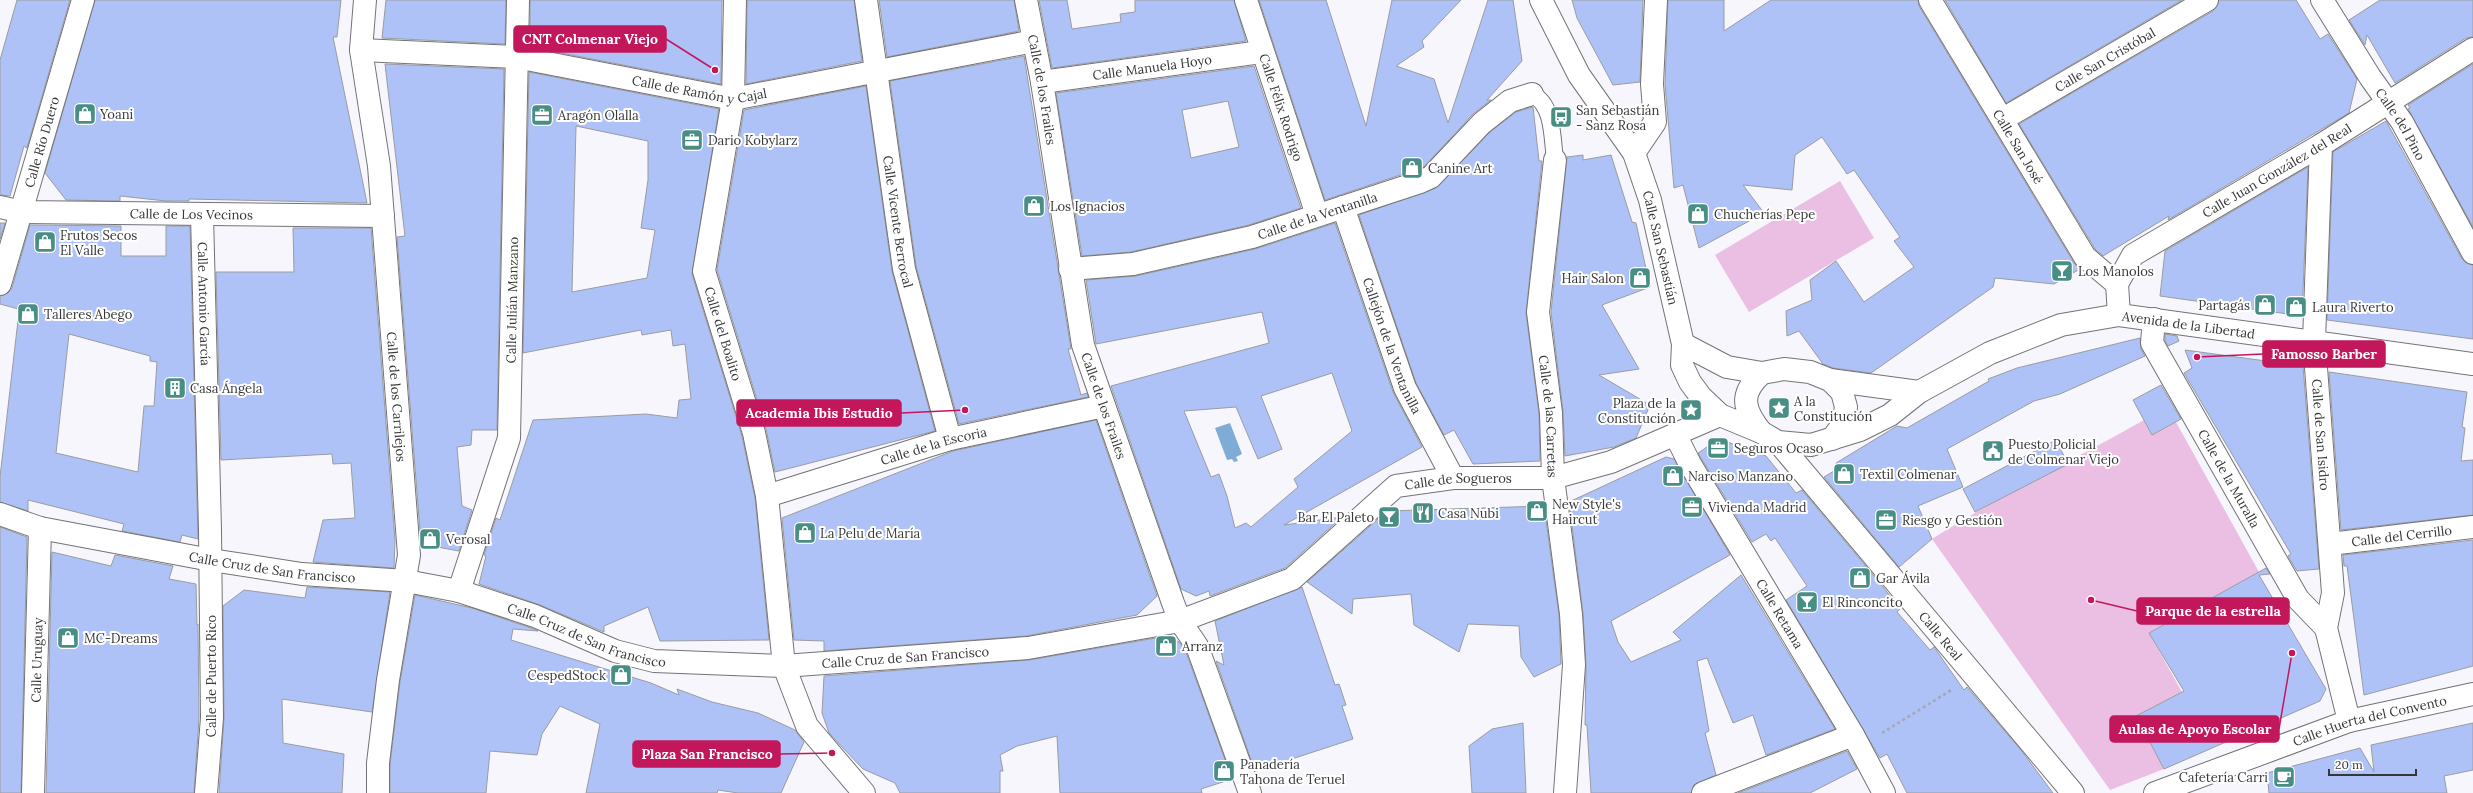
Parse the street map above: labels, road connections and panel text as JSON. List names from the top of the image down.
{
  "streets": {
    "street": [
      "Calle San Cristóbal",
      "Calle Manuela Hoyo",
      "Calle de Ramón y Cajal",
      "Calle de los Frailes",
      "Calle Félix Rodrigo",
      "Calle del Pino",
      "Calle Río Duero",
      "Calle San José",
      "Calle Juan González del Real",
      "Calle de Los Vecinos",
      "Calle de la Ventanilla",
      "Calle Vicente Berrocal",
      "Calle San Sebastián",
      "Calle Julián Manzano",
      "Calle Antonio García",
      "Avenida de la Libertad",
      "Calle del Boalito",
      "Callejón de la Ventanilla",
      "Calle de los Carrilejos",
      "Calle de las Carretas",
      "Calle de San Isidro",
      "Calle de la Escoria",
      "Calle de la Muralla",
      "Calle de Sogueros",
      "Calle del Cerrillo",
      "Calle Cruz de San Francisco",
      "Calle Retama",
      "Calle Real",
      "Calle Uruguay",
      "Calle de Puerto Rico",
      "Calle Huerta del Convento"
    ]
  },
  "crossings": [
    ["Calle San Cristóbal", "Calle San José"],
    ["Calle Manuela Hoyo", "Calle de los Frailes"],
    ["Calle Manuela Hoyo", "Calle Félix Rodrigo"],
    ["Calle de Ramón y Cajal", "Calle de los Frailes"],
    ["Calle de Ramón y Cajal", "Calle Vicente Berrocal"],
    ["Calle de Ramón y Cajal", "Calle Julián Manzano"],
    ["Calle de Ramón y Cajal", "Calle del Boalito"],
    ["Calle de Ramón y Cajal", "Calle de los Carrilejos"],
    ["Calle de los Frailes", "Calle de la Ventanilla"],
    ["Calle de los Frailes", "Calle de la Escoria"],
    ["Calle de los Frailes", "Calle de Sogueros"],
    ["Calle de los Frailes", "Calle Cruz de San Francisco"],
    ["Calle Félix Rodrigo", "Calle de la Ventanilla"],
    ["Calle del Pino", "Calle Juan González del Real"],
    ["Calle Río Duero", "Calle de Los Vecinos"],
    ["Calle San José", "Calle Juan González del Real"],
    ["Calle Juan González del Real", "Calle de San Isidro"],
    ["Calle de Los Vecinos", "Calle Antonio García"],
    ["Calle de Los Vecinos", "Calle de los Carrilejos"],
    ["Calle de la Ventanilla", "Callejón de la Ventanilla"],
    ["Calle Vicente Berrocal", "Calle de la Escoria"],
    ["Calle Julián Manzano", "Calle Cruz de San Francisco"],
    ["Calle Antonio García", "Calle Cruz de San Francisco"],
    ["Calle Antonio García", "Calle de Puerto Rico"],
    ["Avenida de la Libertad", "Calle de San Isidro"],
    ["Avenida de la Libertad", "Calle de la Muralla"],
    ["Avenida de la Libertad", "Calle Real"],
    ["Calle del Boalito", "Calle de la Escoria"],
    ["Calle del Boalito", "Calle Cruz de San Francisco"],
    ["Callejón de la Ventanilla", "Calle de Sogueros"],
    ["Calle de los Carrilejos", "Calle Cruz de San Francisco"],
    ["Calle de las Carretas", "Calle de Sogueros"],
    ["Calle de San Isidro", "Calle de la Muralla"],
    ["Calle de San Isidro", "Calle del Cerrillo"],
    ["Calle de Sogueros", "Calle Cruz de San Francisco"],
    ["Calle de Sogueros", "Calle Retama"],
    ["Calle Cruz de San Francisco", "Calle Uruguay"],
    ["Calle Cruz de San Francisco", "Calle de Puerto Rico"]
  ],
  "places": {
    "other": [
      "CNT Colmenar Viejo",
      "Famosso Barber",
      "Academia Ibis Estudio",
      "Parque de la estrella",
      "Aulas de Apoyo Escolar",
      "Plaza San Francisco"
    ],
    "shop": [
      "Yoani",
      "Canine Art",
      "Los Ignacios",
      "Chucherías Pepe",
      "Frutos Secos El Valle",
      "Hair Salon",
      "Partagás",
      "Laura Riverto",
      "Talleres Abego",
      "Textil Colmenar",
      "Narciso Manzano",
      "New Style's Haircut",
      "La Pelu de María",
      "Verosal",
      "Gar Ávila",
      "MC-Dreams",
      "Arranz",
      "CespedStock",
      "Panadería Tahona de Teruel"
    ],
    "office": [
      "Aragón Olalla",
      "Dario Kobylarz",
      "Seguros Ocaso",
      "Vivienda Madrid",
      "Riesgo y Gestión"
    ],
    "bus stop": ["San Sebastián - Sanz Rosa"],
    "bar": ["Los Manolos", "Bar El Paleto", "El Rinconcito"],
    "building": ["Casa Ángela"],
    "place": ["A la Constitución", "Plaza de la Constitución"],
    "public building": ["Puesto Policial de Colmenar Viejo"],
    "restaurant": ["Casa Nubi"],
    "cafe": ["Cafetería Carri"]
  },
  "scale_bar": "20 m"
}
